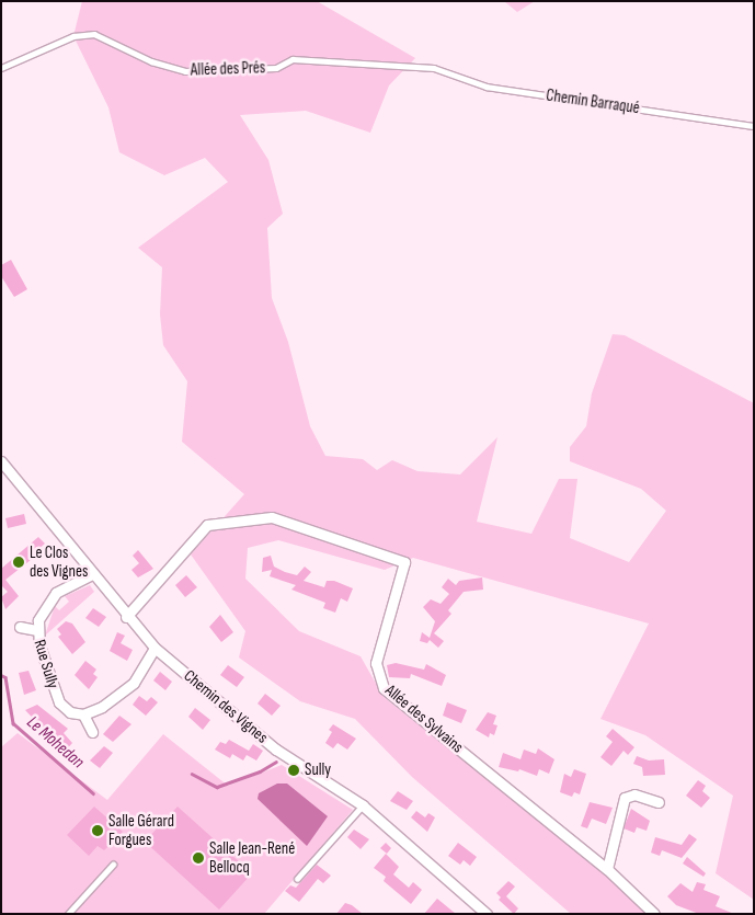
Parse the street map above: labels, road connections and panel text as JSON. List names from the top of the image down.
{
  "streets": {
    "street": ["Rue Sully", "Chemin des Vignes", "Allée des Sylvains"],
    "lane": ["Allée des Prés", "Chemin Barraqué"]
  },
  "crossings": [
    ["Allée des Prés", "Chemin Barraqué"],
    ["Rue Sully", "Chemin des Vignes"],
    ["Rue Sully", "Allée des Sylvains"],
    ["Chemin des Vignes", "Allée des Sylvains"]
  ],
  "water": ["Le Mohedan"],
  "places": [
    "Le Clos des Vignes",
    "Sully",
    "Salle Gérard Forgues",
    "Salle Jean-René Bellocq"
  ]
}
